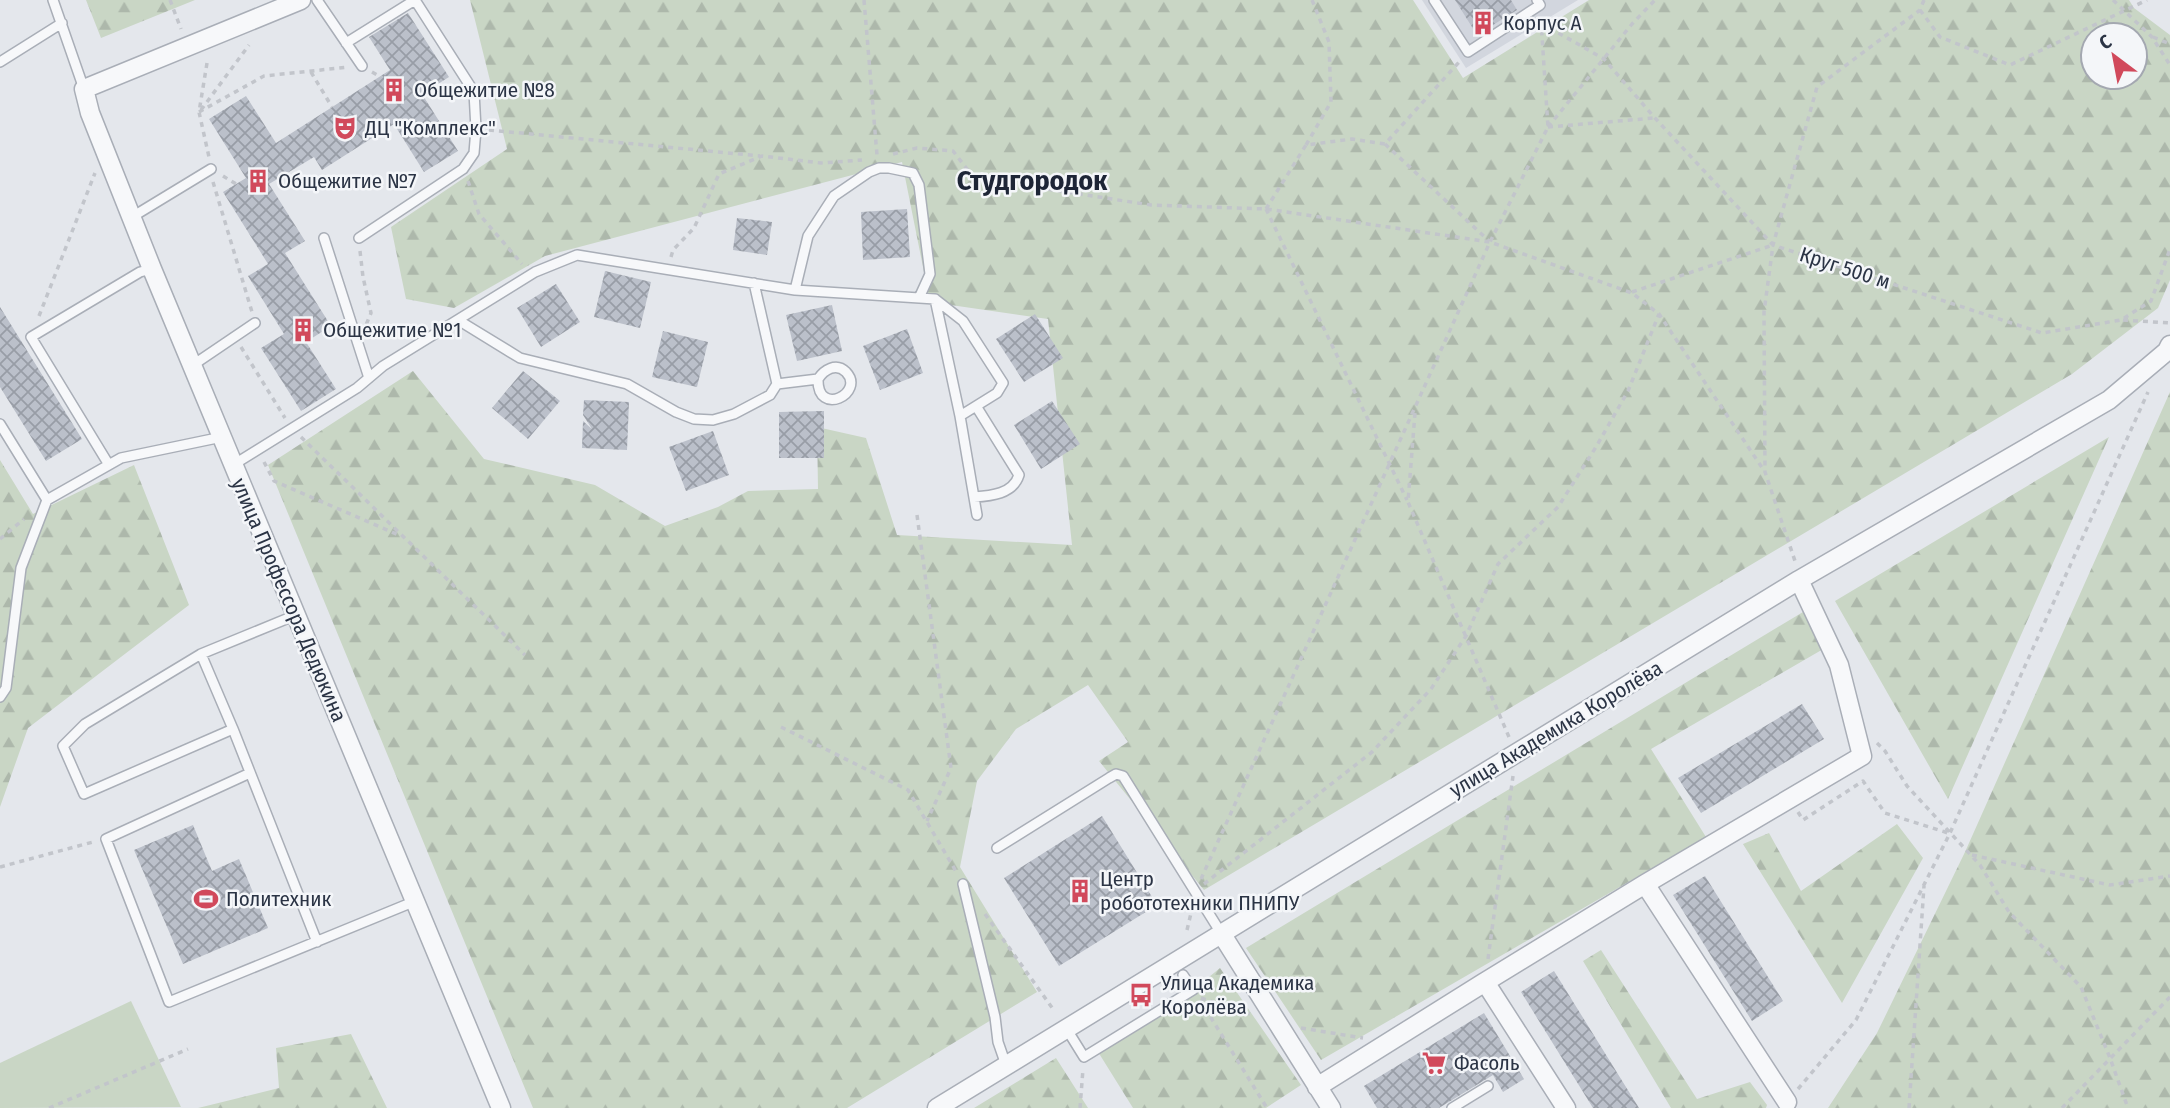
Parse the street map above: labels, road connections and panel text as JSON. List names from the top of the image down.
{
  "streets": {
    "street": ["улица Профессора Дедюкина", "улица Академика Королёва"],
    "path": ["Круг 500 м"]
  },
  "districts": ["Студгородок"],
  "places": {
    "building": [
      "Корпус А",
      "Общежитие №8",
      "Общежитие №7",
      "Общежитие №1",
      "Центр робототехники ПНИПУ"
    ],
    "theatre": ["ДЦ \"Комплекс\""],
    "sports": ["Политехник"],
    "bus stop": ["Улица Академика Королёва"],
    "supermarket": ["Фасоль"]
  },
  "north": "top left"
}
